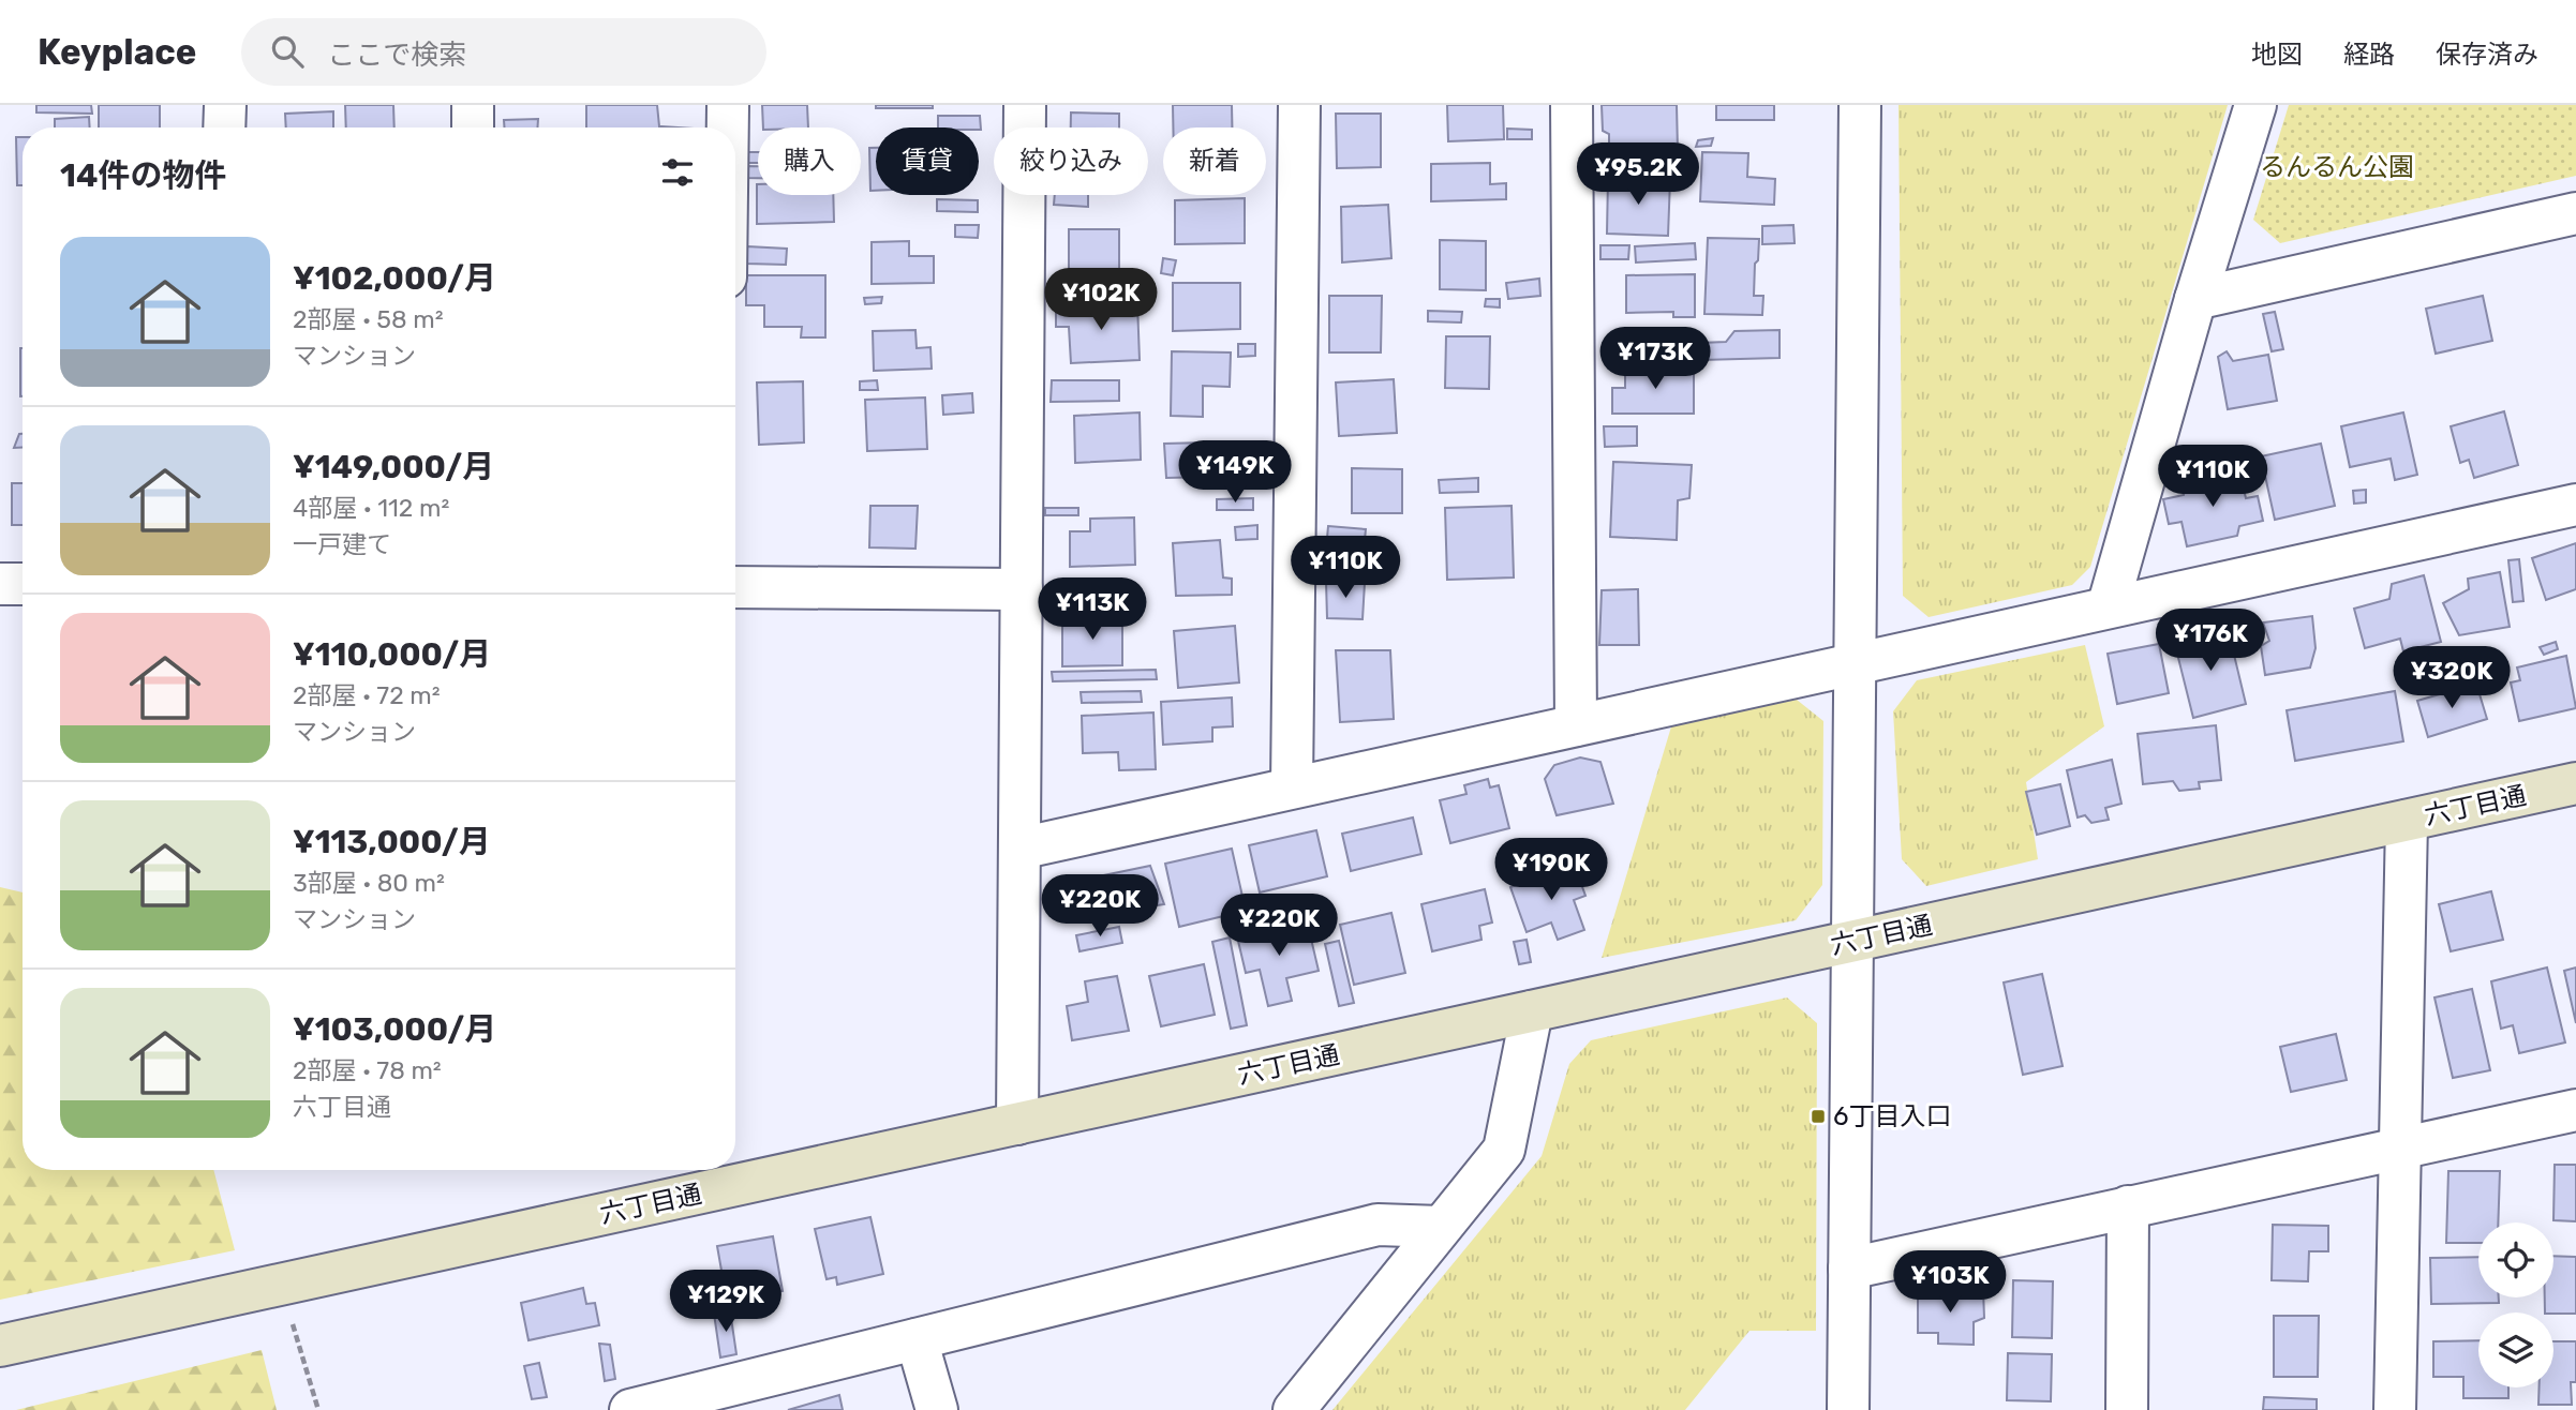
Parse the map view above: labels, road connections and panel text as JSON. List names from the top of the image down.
{
  "streets": {
    "street": ["六丁目通"]
  },
  "parks": ["るんるん公園"],
  "places": {
    "transit": ["6丁目入口"]
  },
  "page": {
    "header": "Keyplace",
    "search": "ここで検索",
    "nav": ["地図", "経路", "保存済み"],
    "chip": [
      "購入",
      "賃貸",
      "絞り込み",
      "新着"
    ],
    "heading": "14件の物件",
    "price": [
      "¥95.2K",
      "¥102K",
      "¥173K",
      "¥149K",
      "¥110K",
      "¥110K",
      "¥113K",
      "¥176K",
      "¥320K",
      "¥190K",
      "¥220K",
      "¥220K",
      "¥103K",
      "¥129K"
    ],
    "list": [
      {
        "name": "¥102,000/月",
        "note": "2部屋 · 58 m² · マンション"
      },
      {
        "name": "¥149,000/月",
        "note": "4部屋 · 112 m² · 一戸建て"
      },
      {
        "name": "¥110,000/月",
        "note": "2部屋 · 72 m² · マンション"
      },
      {
        "name": "¥113,000/月",
        "note": "3部屋 · 80 m² · マンション"
      },
      {
        "name": "¥103,000/月",
        "note": "2部屋 · 78 m² · 六丁目通"
      }
    ]
  }
}
